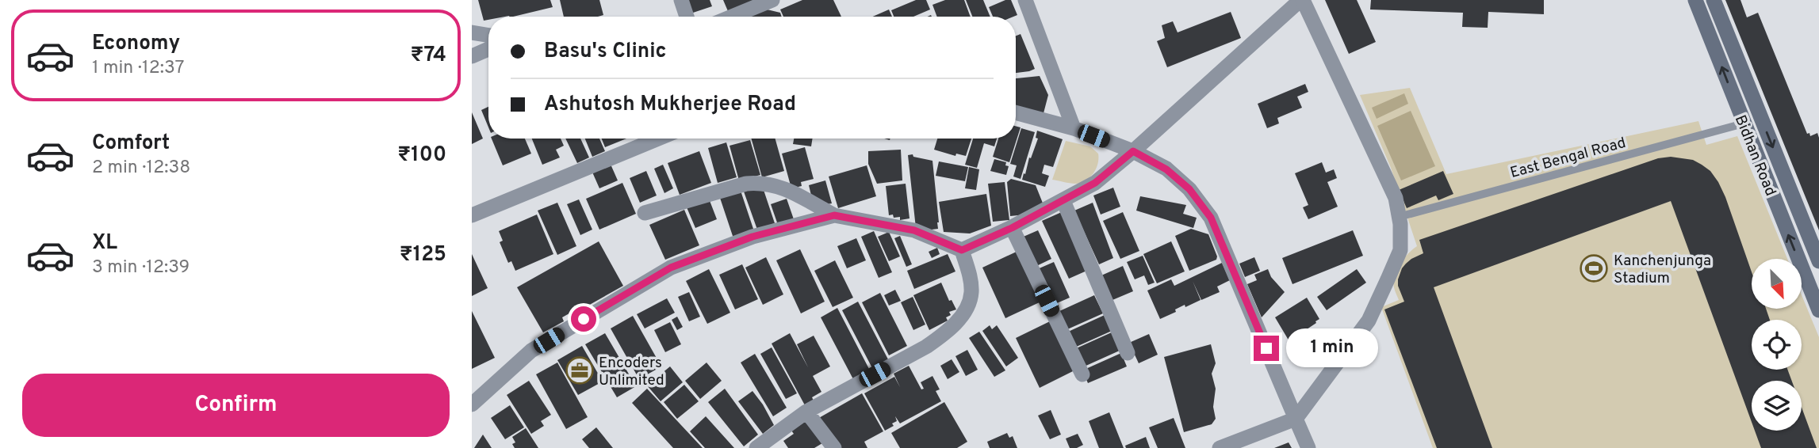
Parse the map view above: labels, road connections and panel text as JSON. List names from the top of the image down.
{
  "streets": {
    "main road": ["Bidhan Road"],
    "lane": ["East Bengal Road"]
  },
  "crossings": [
    ["Bidhan Road", "East Bengal Road"]
  ],
  "places": {
    "sports": ["Kanchenjunga Stadium"],
    "office": ["Encoders Unlimited"]
  },
  "north": "bottom right",
  "page": {
    "list": [
      {
        "name": "Economy",
        "note": "1 min · 12:37",
        "value": "₹74"
      },
      {
        "name": "Comfort",
        "note": "2 min · 12:38",
        "value": "₹100"
      },
      {
        "name": "XL",
        "note": "3 min · 12:39",
        "value": "₹125"
      }
    ],
    "banner": ["Basu's Clinic", "Ashutosh Mukherjee Road"],
    "bubble": "1 min",
    "buttons": "Confirm"
  }
}
